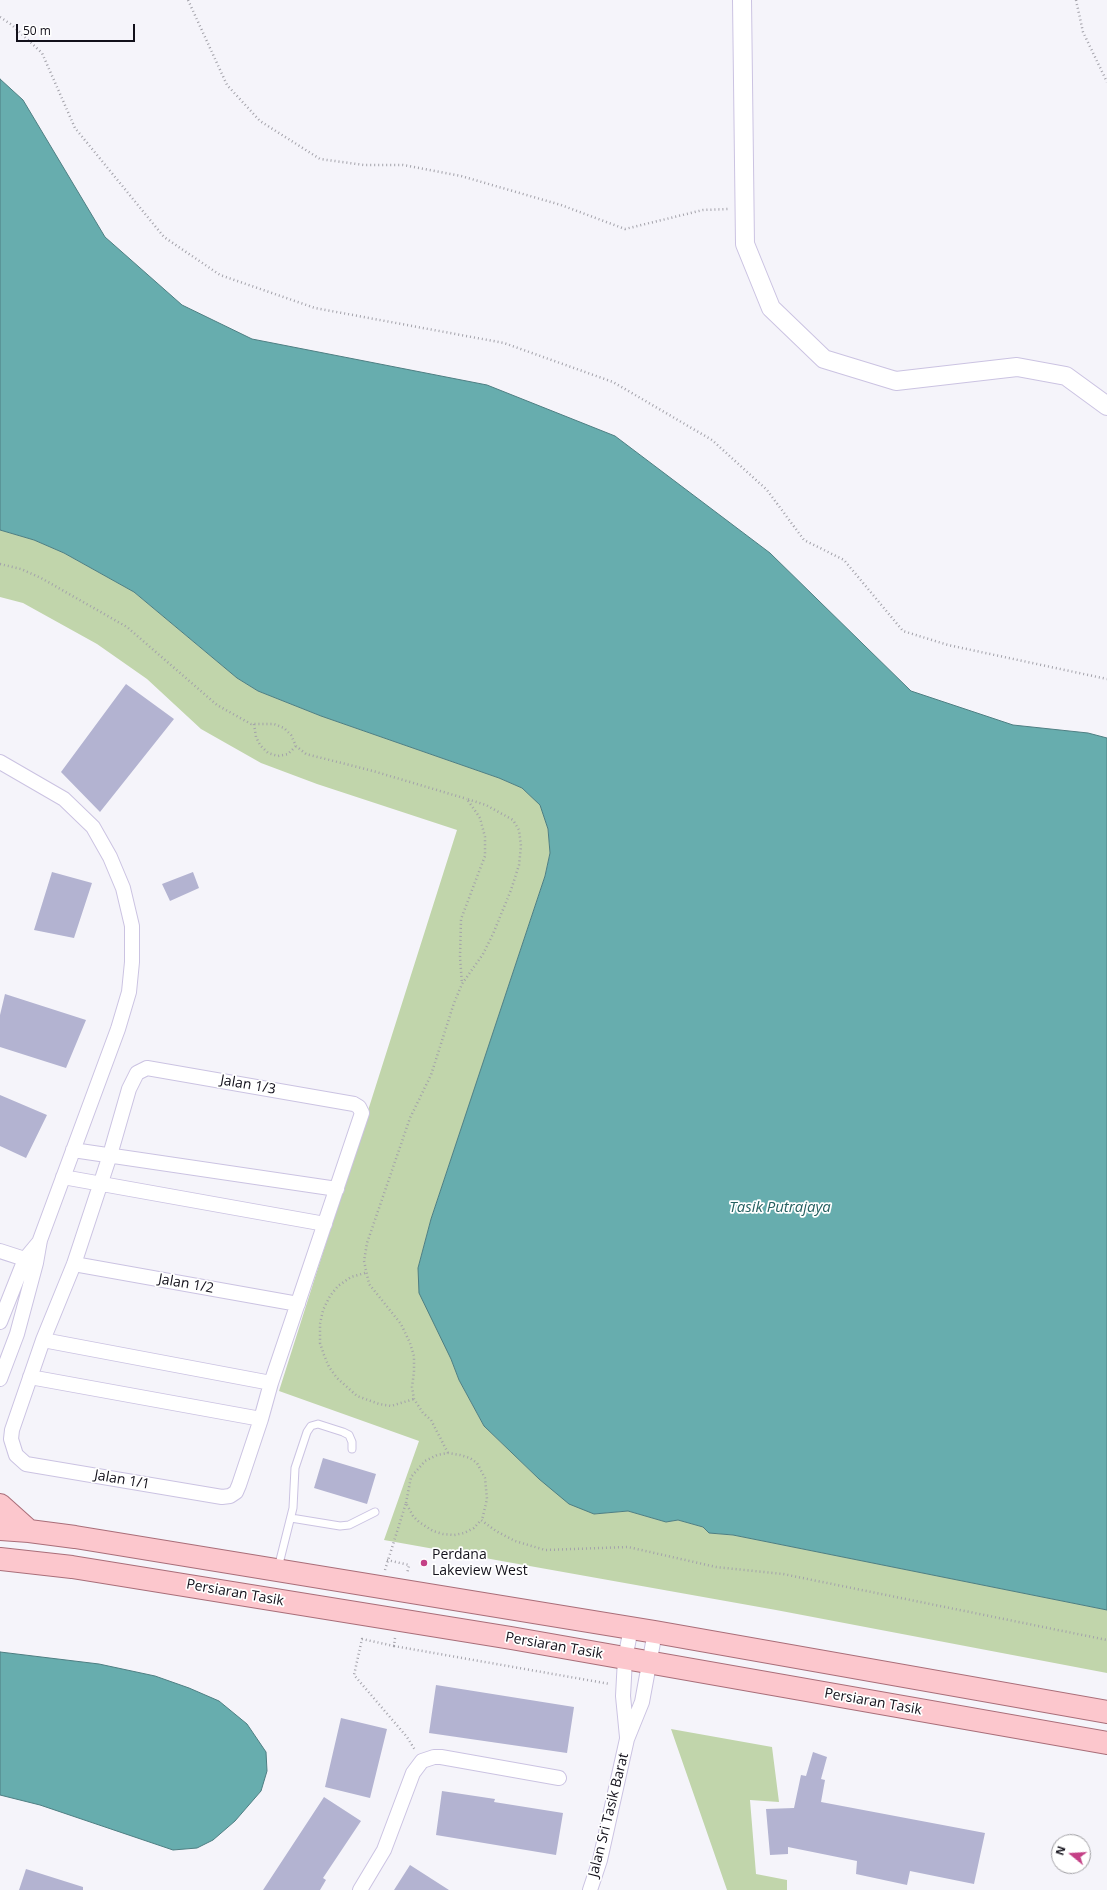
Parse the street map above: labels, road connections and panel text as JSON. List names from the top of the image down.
{
  "streets": {
    "main road": ["Persiaran Tasik"],
    "street": [
      "Jalan 1/3",
      "Jalan 1/2",
      "Jalan 1/1",
      "Jalan Sri Tasik Barat"
    ]
  },
  "crossings": [
    ["Jalan 1/3", "Jalan 1/1"],
    ["Jalan 1/2", "Jalan 1/1"],
    ["Persiaran Tasik", "Jalan Sri Tasik Barat"]
  ],
  "water": ["Tasik Putrajaya"],
  "places": ["Perdana Lakeview West"],
  "scale_bar": "50 m",
  "north": "left"
}
